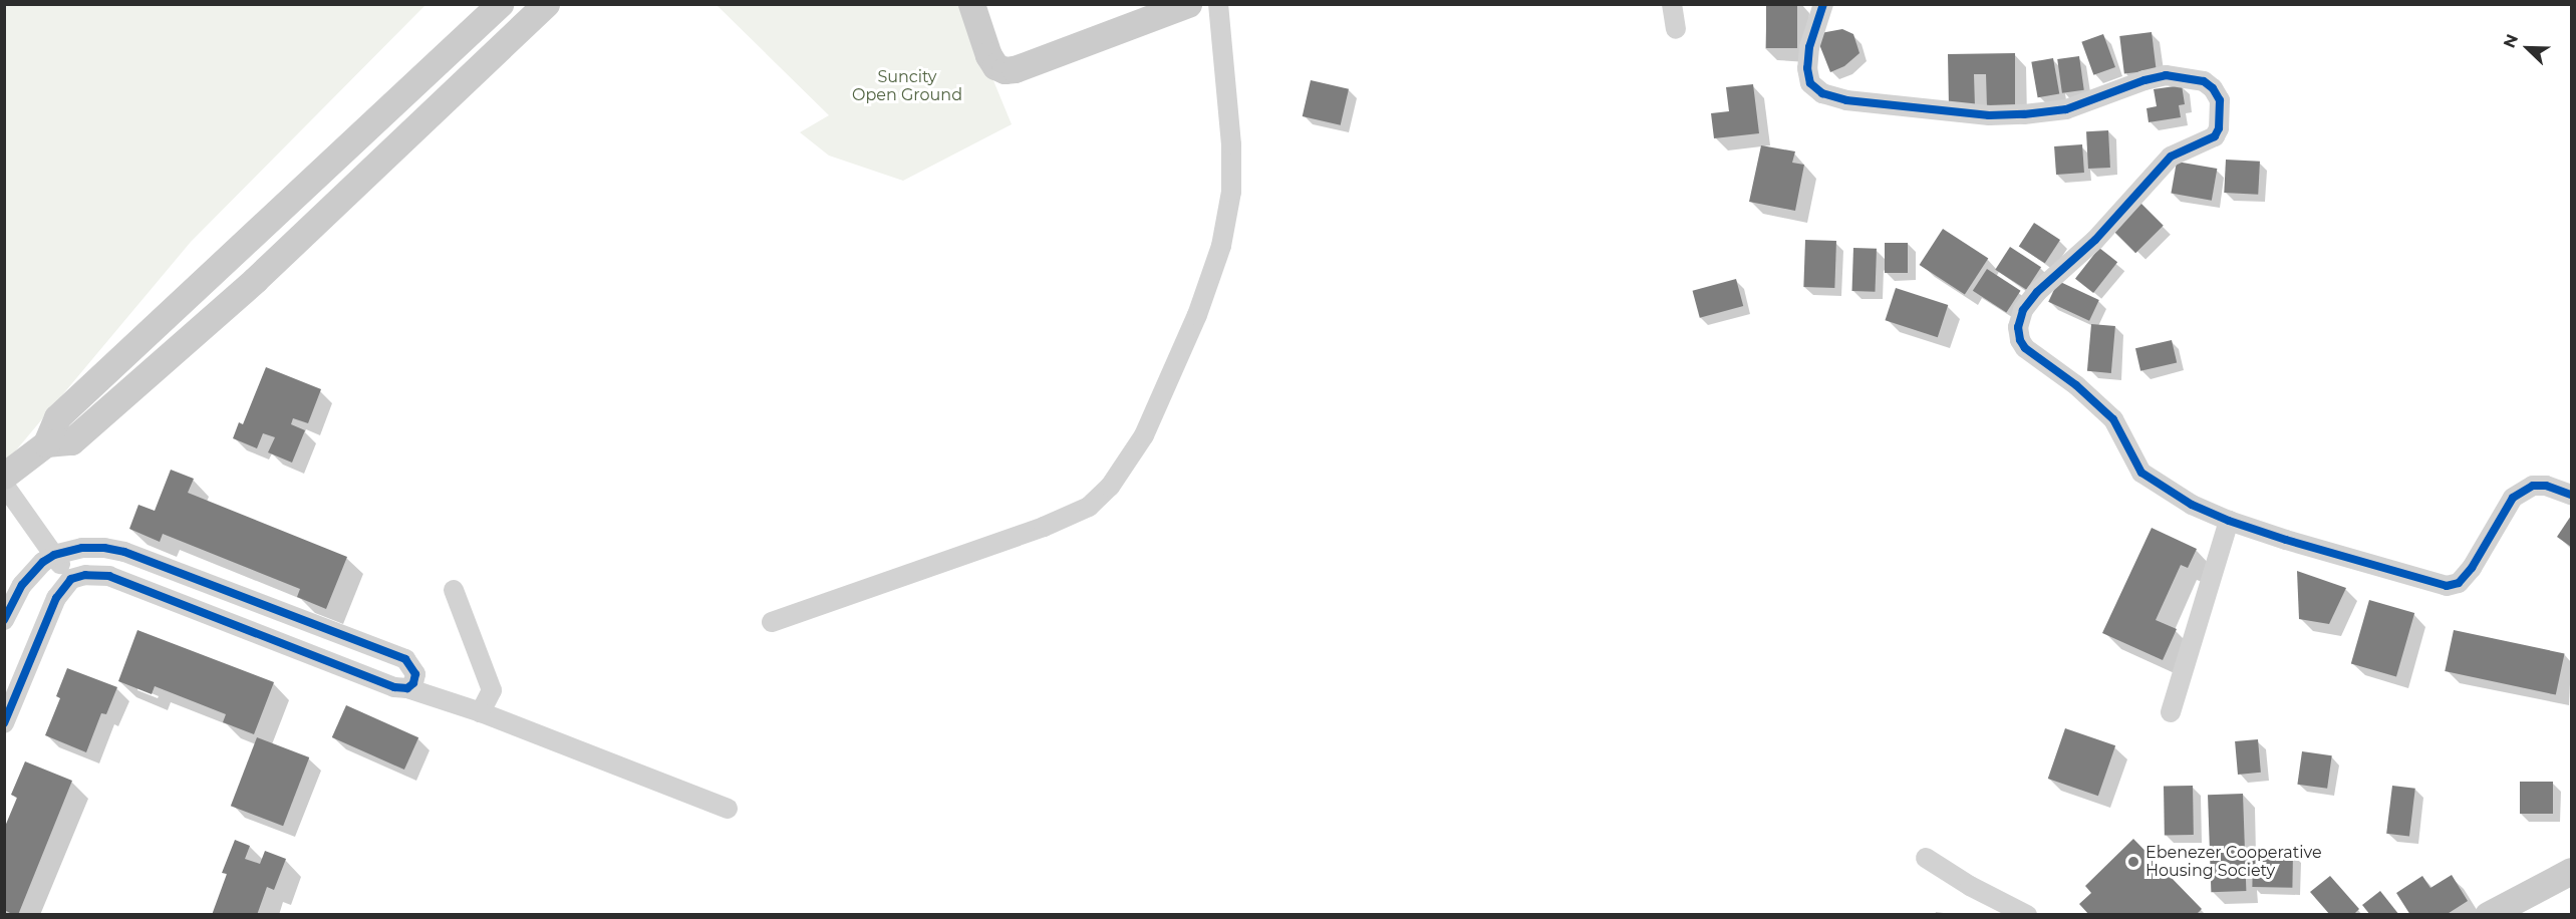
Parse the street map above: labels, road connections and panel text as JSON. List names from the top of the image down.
{
  "parks": ["Suncity Open Ground"],
  "places": ["Ebenezer Cooperative Housing Society"],
  "north": "top left"
}
